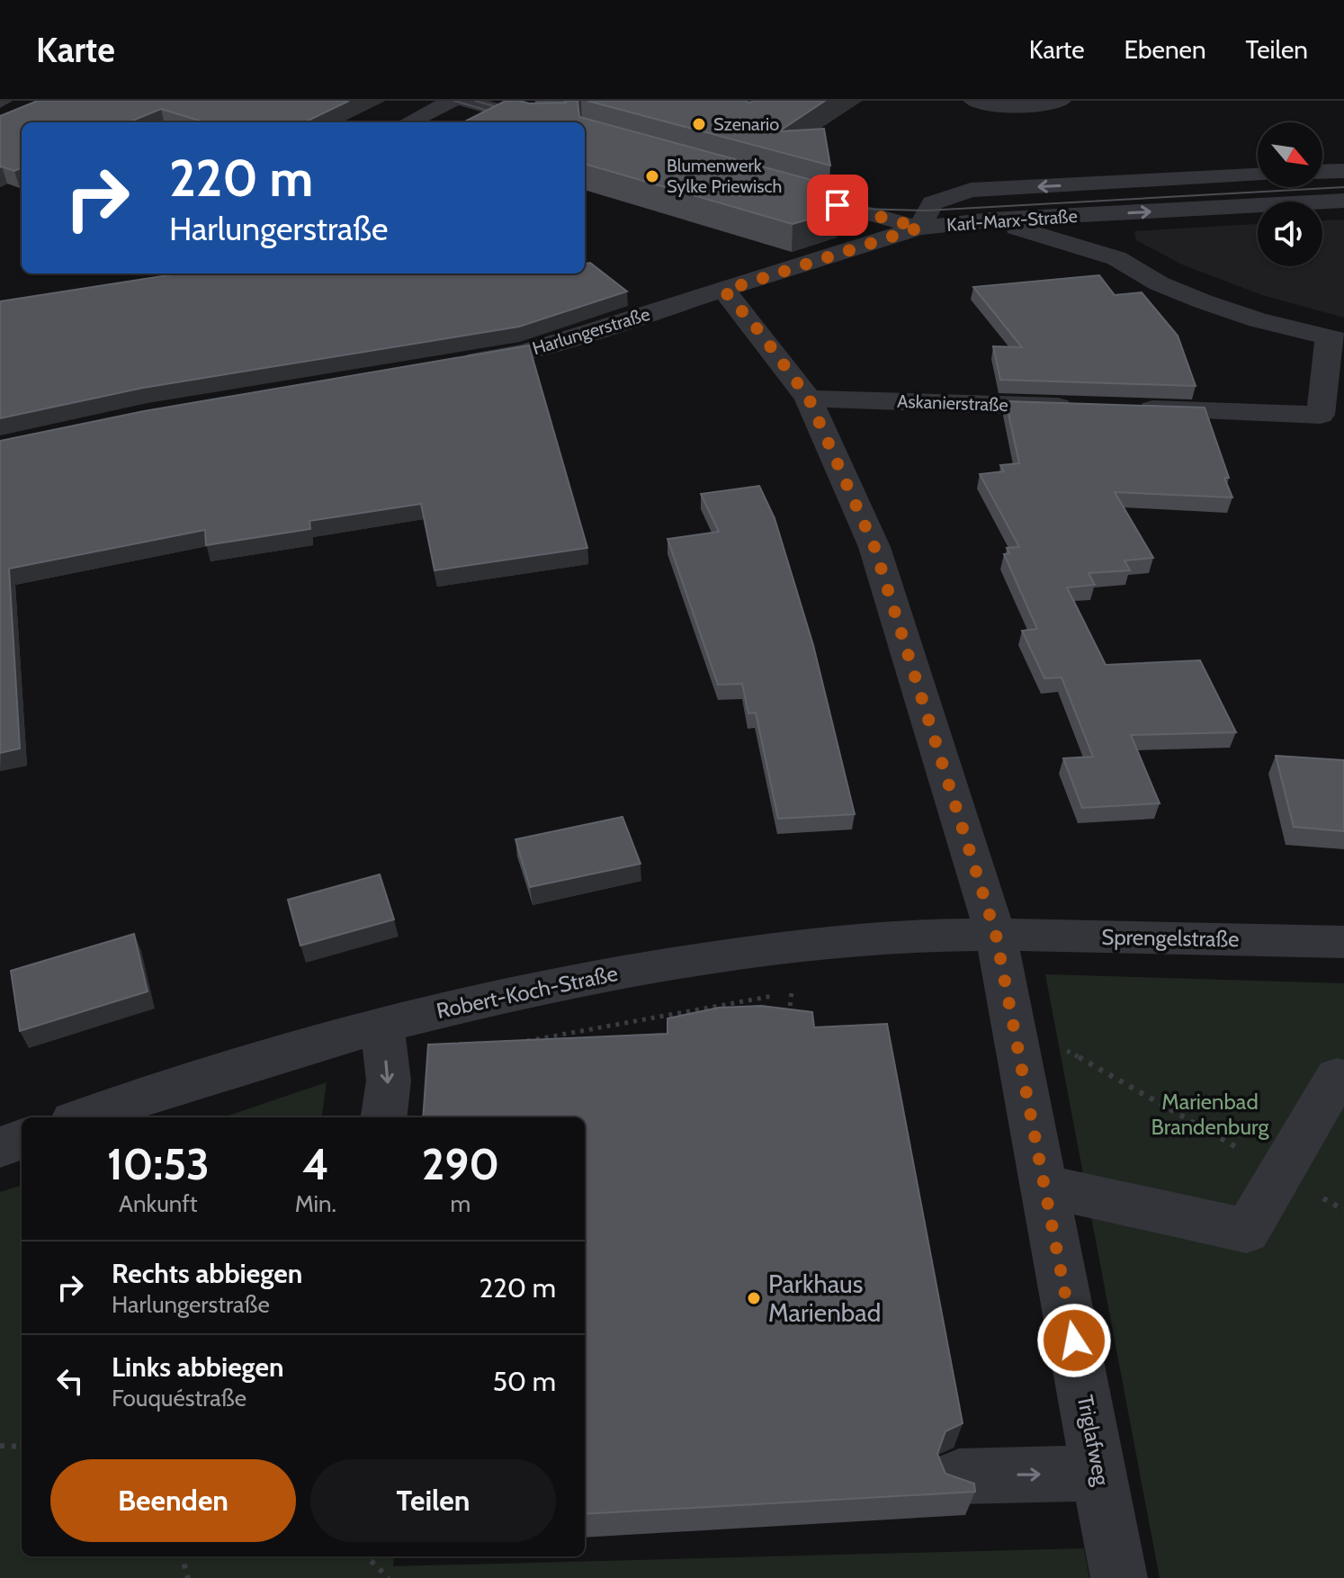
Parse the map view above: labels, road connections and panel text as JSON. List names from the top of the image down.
{
  "streets": {
    "street": [
      "Karl-Marx-Straße",
      "Harlungerstraße",
      "Askanierstraße",
      "Sprengelstraße",
      "Robert-Koch-Straße",
      "Triglafweg"
    ]
  },
  "crossings": [
    ["Karl-Marx-Straße", "Harlungerstraße"],
    ["Harlungerstraße", "Triglafweg"],
    ["Askanierstraße", "Triglafweg"],
    ["Sprengelstraße", "Robert-Koch-Straße"],
    ["Sprengelstraße", "Triglafweg"],
    ["Robert-Koch-Straße", "Triglafweg"]
  ],
  "parks": ["Marienbad Brandenburg"],
  "places": ["Szenario", "Blumenwerk Sylke Priewisch", "Parkhaus Marienbad"],
  "north": "bottom right",
  "page": {
    "header": "Karte",
    "nav": ["Karte", "Ebenen", "Teilen"],
    "turn": ["220 m", "Harlungerstraße"],
    "eta": [
      "10:53",
      "Ankunft",
      "4",
      "Min.",
      "290",
      "m"
    ],
    "list": [
      {
        "name": "Rechts abbiegen",
        "note": "Harlungerstraße",
        "value": "220 m"
      },
      {
        "name": "Links abbiegen",
        "note": "Fouquéstraße",
        "value": "50 m"
      }
    ],
    "buttons": ["Beenden", "Teilen"]
  }
}
